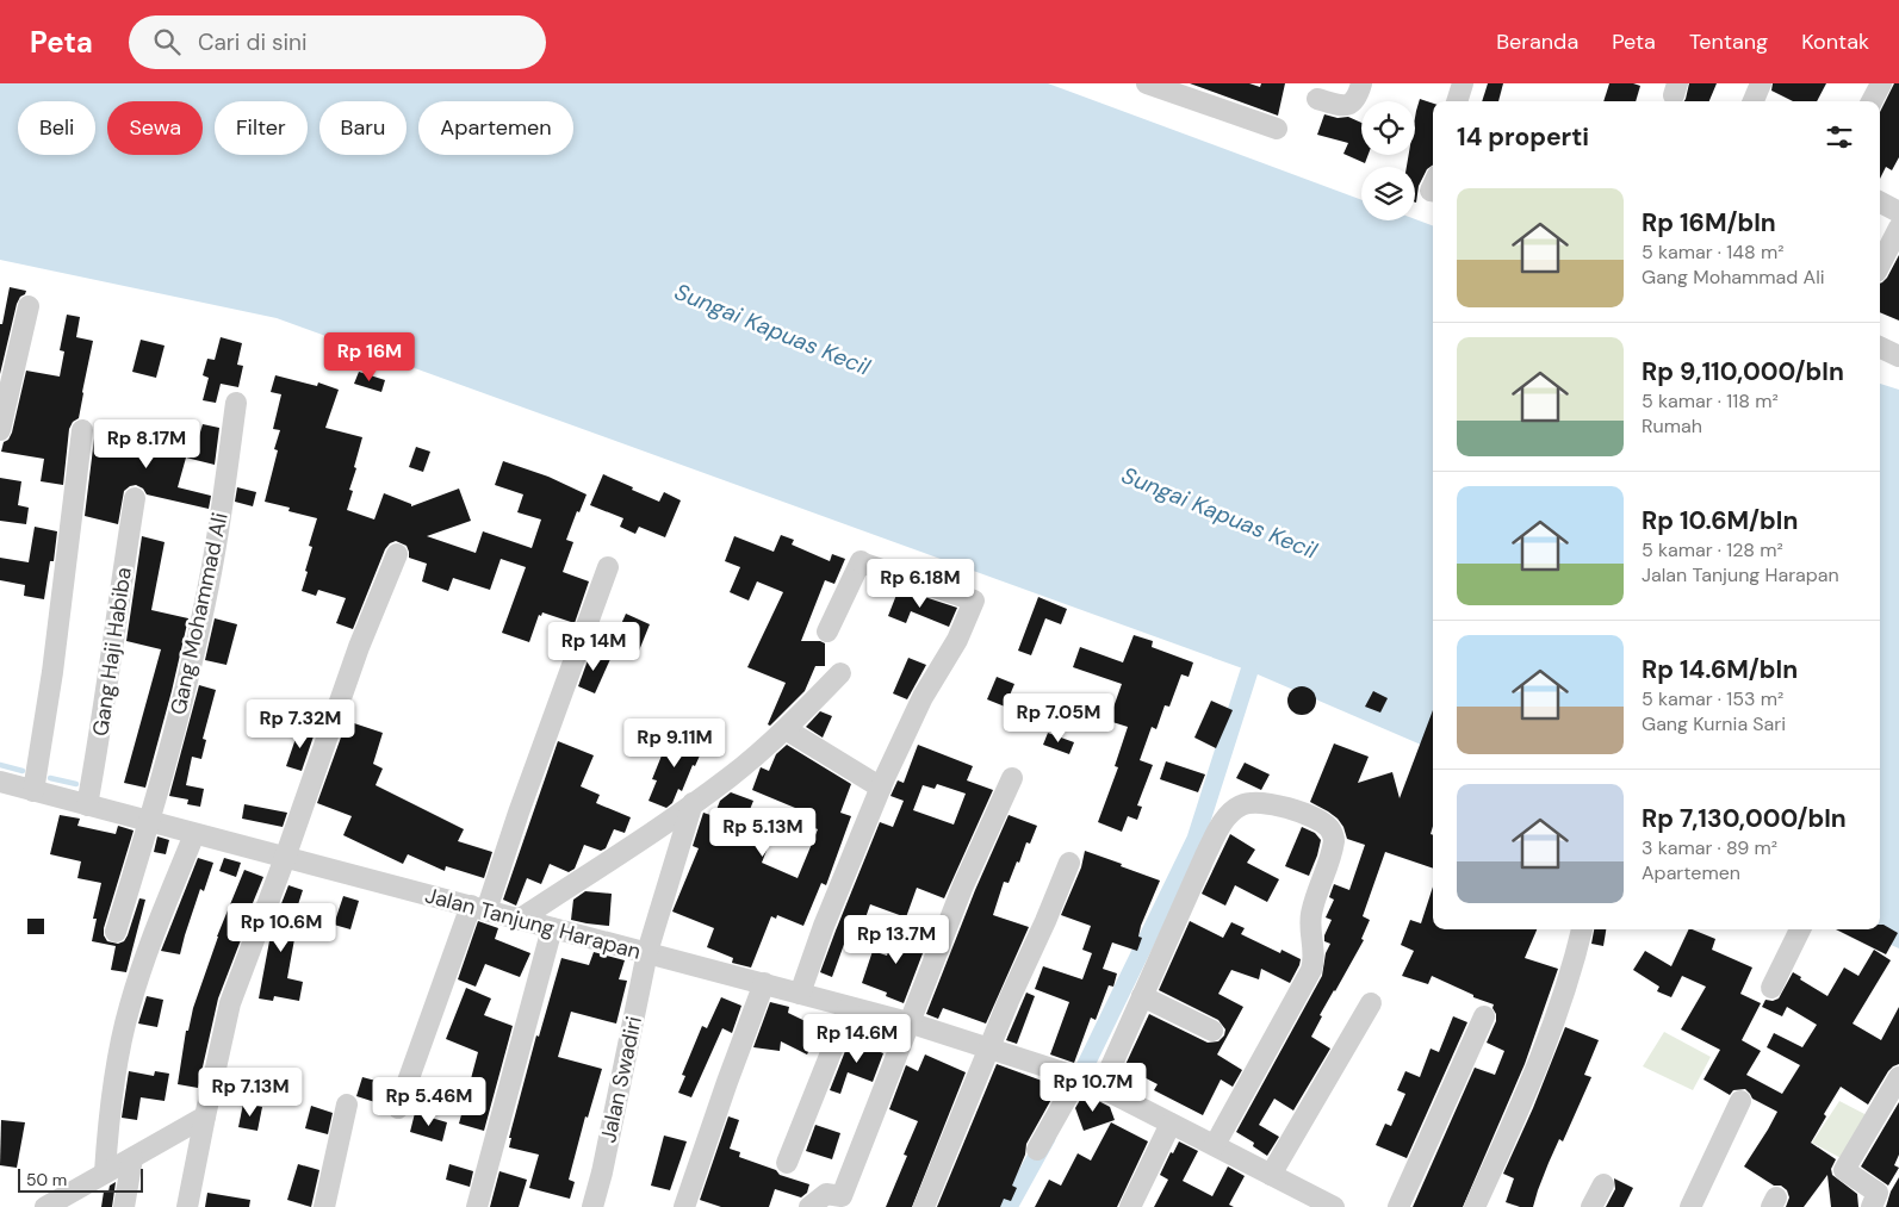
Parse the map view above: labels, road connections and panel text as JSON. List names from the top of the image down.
{
  "streets": {
    "street": [
      "Gang Mohammad Ali",
      "Gang Haji Habiba",
      "Jalan Tanjung Harapan",
      "Jalan Swadiri"
    ]
  },
  "crossings": [
    ["Gang Mohammad Ali", "Jalan Tanjung Harapan"],
    ["Gang Haji Habiba", "Jalan Tanjung Harapan"],
    ["Jalan Tanjung Harapan", "Jalan Swadiri"]
  ],
  "water": ["Sungai Kapuas Kecil"],
  "scale_bar": "50 m",
  "page": {
    "header": "Peta",
    "search": "Cari di sini",
    "nav": [
      "Beranda",
      "Peta",
      "Tentang",
      "Kontak"
    ],
    "chip": [
      "Beli",
      "Sewa",
      "Filter",
      "Baru",
      "Apartemen"
    ],
    "heading": "14 properti",
    "list": [
      {
        "name": "Rp 16M/bln",
        "note": "5 kamar · 148 m² · Gang Mohammad Ali"
      },
      {
        "name": "Rp 9,110,000/bln",
        "note": "5 kamar · 118 m² · Rumah"
      },
      {
        "name": "Rp 10.6M/bln",
        "note": "5 kamar · 128 m² · Jalan Tanjung Harapan"
      },
      {
        "name": "Rp 14.6M/bln",
        "note": "5 kamar · 153 m² · Gang Kurnia Sari"
      },
      {
        "name": "Rp 7,130,000/bln",
        "note": "3 kamar · 89 m² · Apartemen"
      }
    ],
    "price": [
      "Rp 16M",
      "Rp 8.17M",
      "Rp 6.18M",
      "Rp 14M",
      "Rp 7.05M",
      "Rp 7.32M",
      "Rp 9.11M",
      "Rp 5.13M",
      "Rp 10.6M",
      "Rp 13.7M",
      "Rp 14.6M",
      "Rp 10.7M",
      "Rp 7.13M",
      "Rp 5.46M"
    ],
    "scale": "50 m"
  }
}
